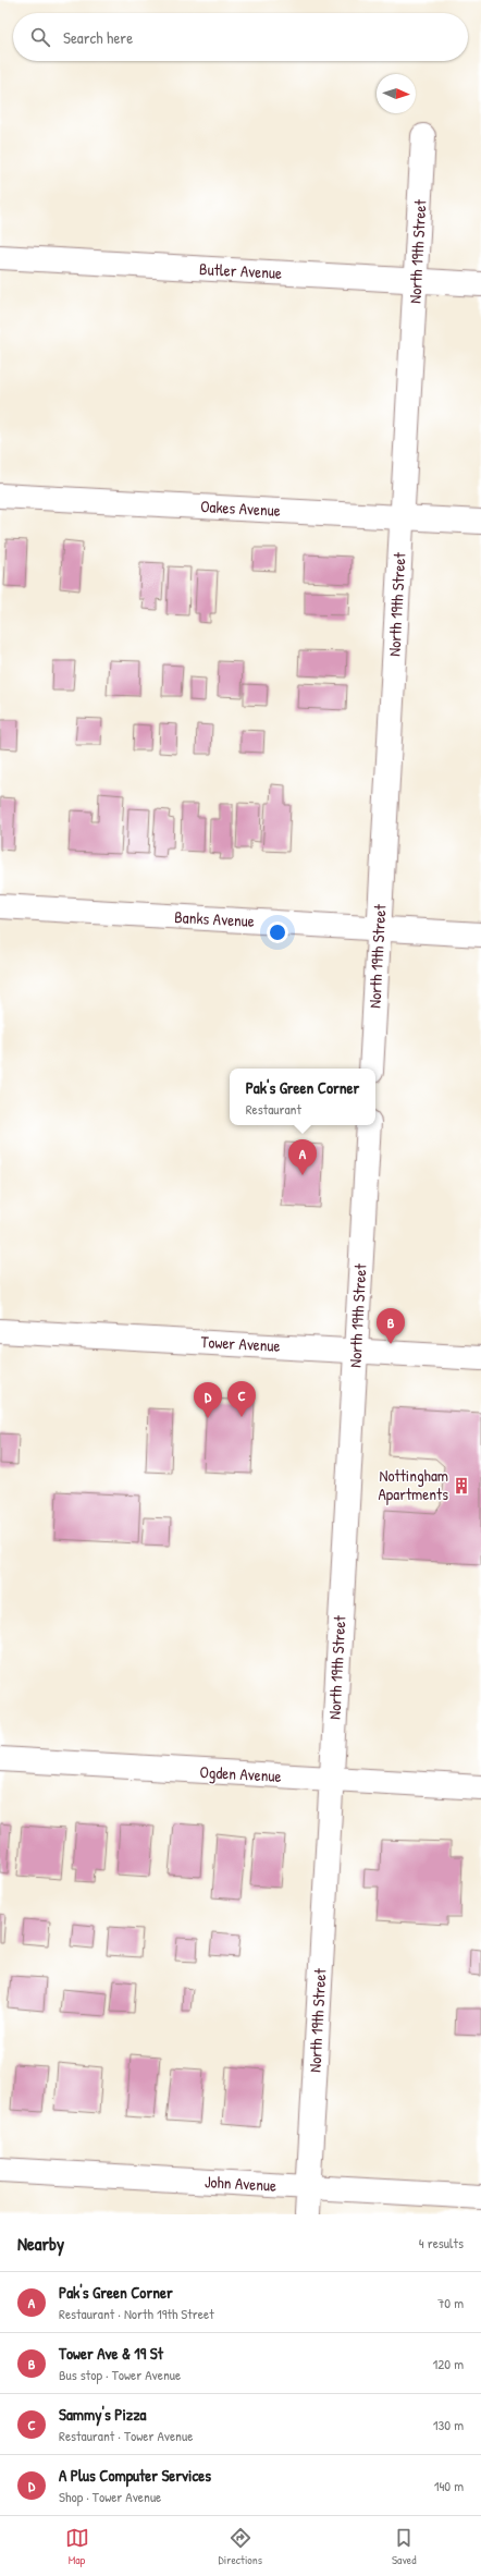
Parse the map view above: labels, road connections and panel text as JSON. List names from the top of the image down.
{
  "streets": {
    "street": [
      "North 19th Street",
      "Butler Avenue",
      "Oakes Avenue",
      "Banks Avenue",
      "Tower Avenue",
      "Ogden Avenue",
      "John Avenue"
    ]
  },
  "crossings": [
    ["North 19th Street", "Butler Avenue"],
    ["North 19th Street", "Oakes Avenue"],
    ["North 19th Street", "Banks Avenue"],
    ["North 19th Street", "Tower Avenue"],
    ["North 19th Street", "Ogden Avenue"],
    ["North 19th Street", "John Avenue"]
  ],
  "places": {
    "building": ["Nottingham Apartments"]
  },
  "north": "right",
  "page": {
    "search": "Search here",
    "popup": ["Pak's Green Corner", "Restaurant"],
    "pins": [
      "A",
      "B",
      "C",
      "D"
    ],
    "heading": ["Nearby", "4 results"],
    "list": [
      {
        "mark": "A",
        "name": "Pak's Green Corner",
        "note": "Restaurant · North 19th Street",
        "value": "70 m"
      },
      {
        "mark": "B",
        "name": "Tower Ave & 19 St",
        "note": "Bus stop · Tower Avenue",
        "value": "120 m"
      },
      {
        "mark": "C",
        "name": "Sammy's Pizza",
        "note": "Restaurant · Tower Avenue",
        "value": "130 m"
      },
      {
        "mark": "D",
        "name": "A Plus Computer Services",
        "note": "Shop · Tower Avenue",
        "value": "140 m"
      }
    ],
    "nav": ["Map", "Directions", "Saved"]
  }
}
